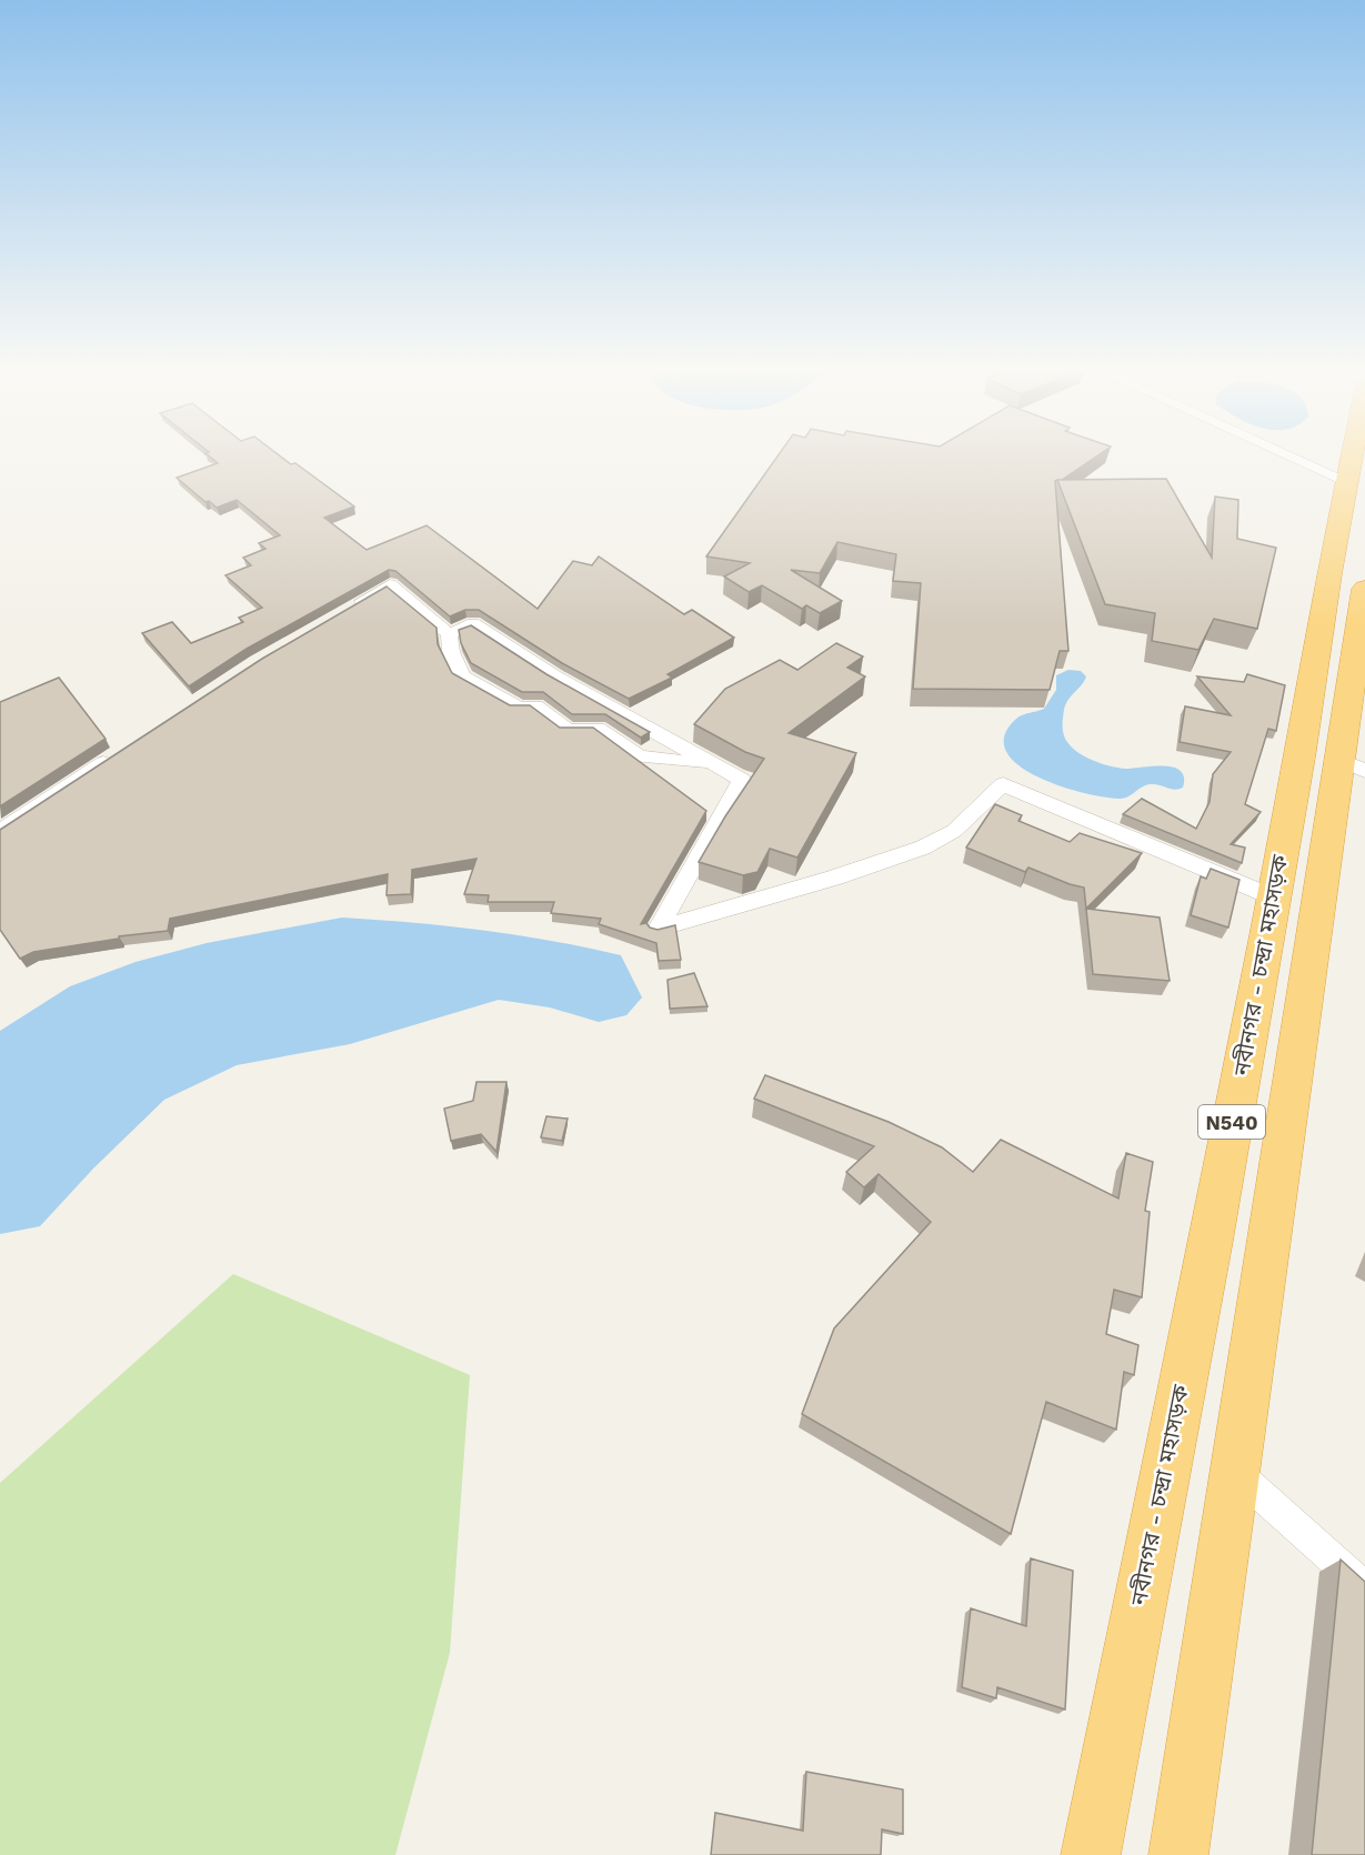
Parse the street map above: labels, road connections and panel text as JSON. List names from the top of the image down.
{
  "streets": {
    "highway": ["নবীনগর - চন্দ্রা মহাসড়ক", "N540"]
  }
}
